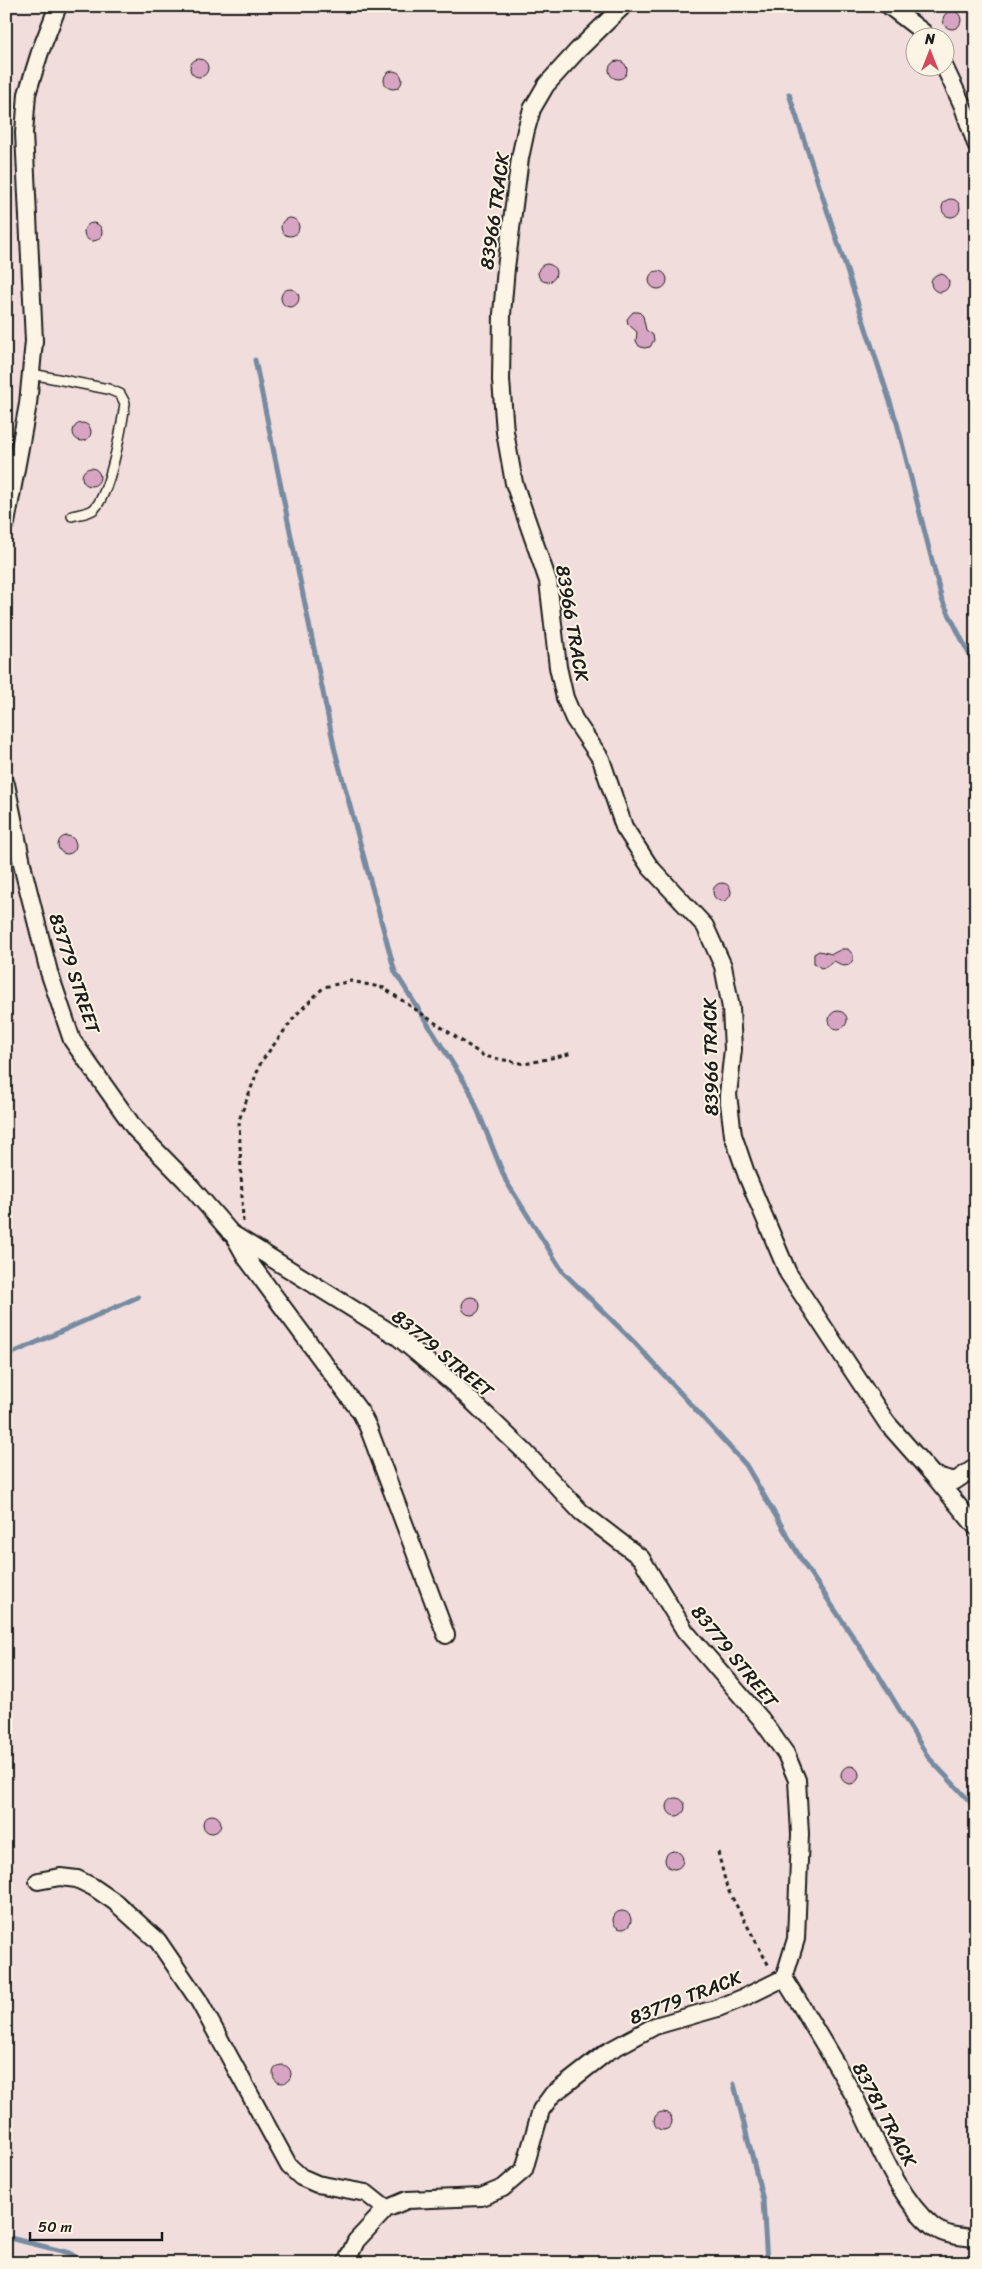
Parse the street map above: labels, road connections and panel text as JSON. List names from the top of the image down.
{
  "streets": {
    "street": [
      "83966 TRACK",
      "83779 STREET",
      "83779 TRACK",
      "83781 TRACK"
    ]
  },
  "crossings": [
    ["83779 STREET", "83779 TRACK"],
    ["83779 STREET", "83781 TRACK"],
    ["83779 TRACK", "83781 TRACK"]
  ],
  "scale_bar": "50 m",
  "north": "top"
}
